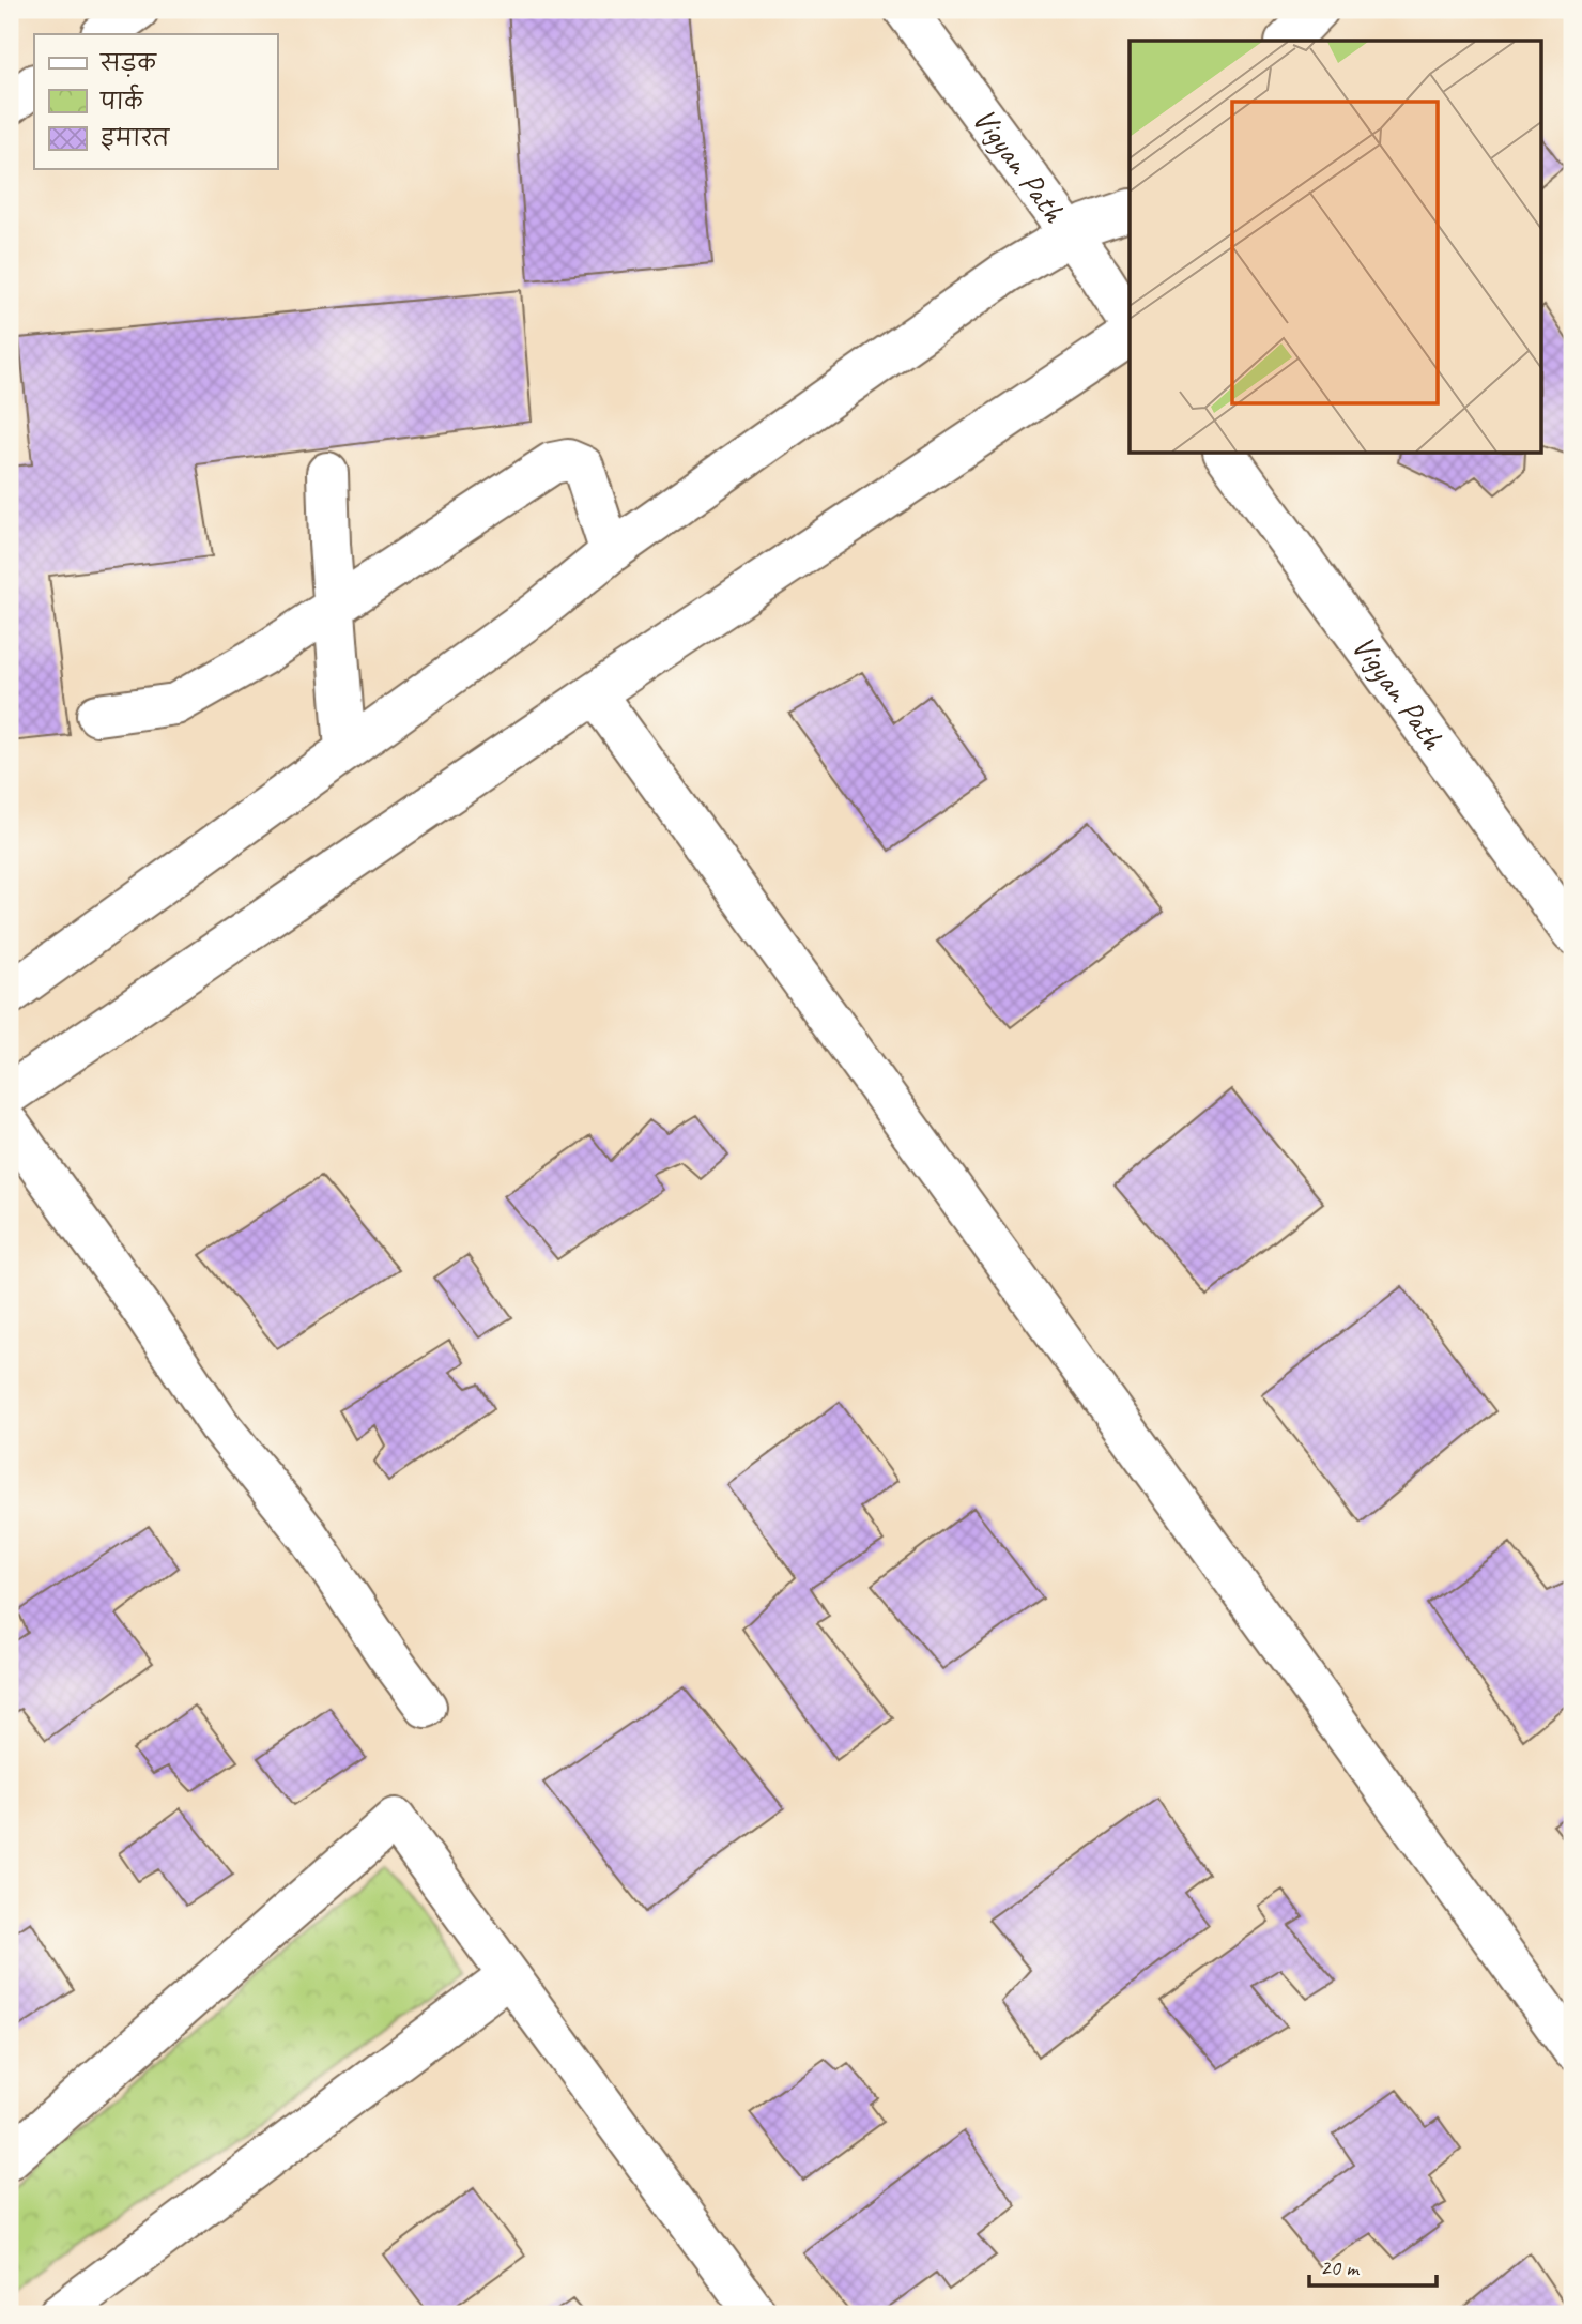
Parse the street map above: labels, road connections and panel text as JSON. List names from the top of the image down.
{
  "streets": {
    "street": ["Vigyan Path"]
  },
  "legend": ["सड़क", "पार्क", "इमारत"],
  "scale_bar": "20 m"
}
